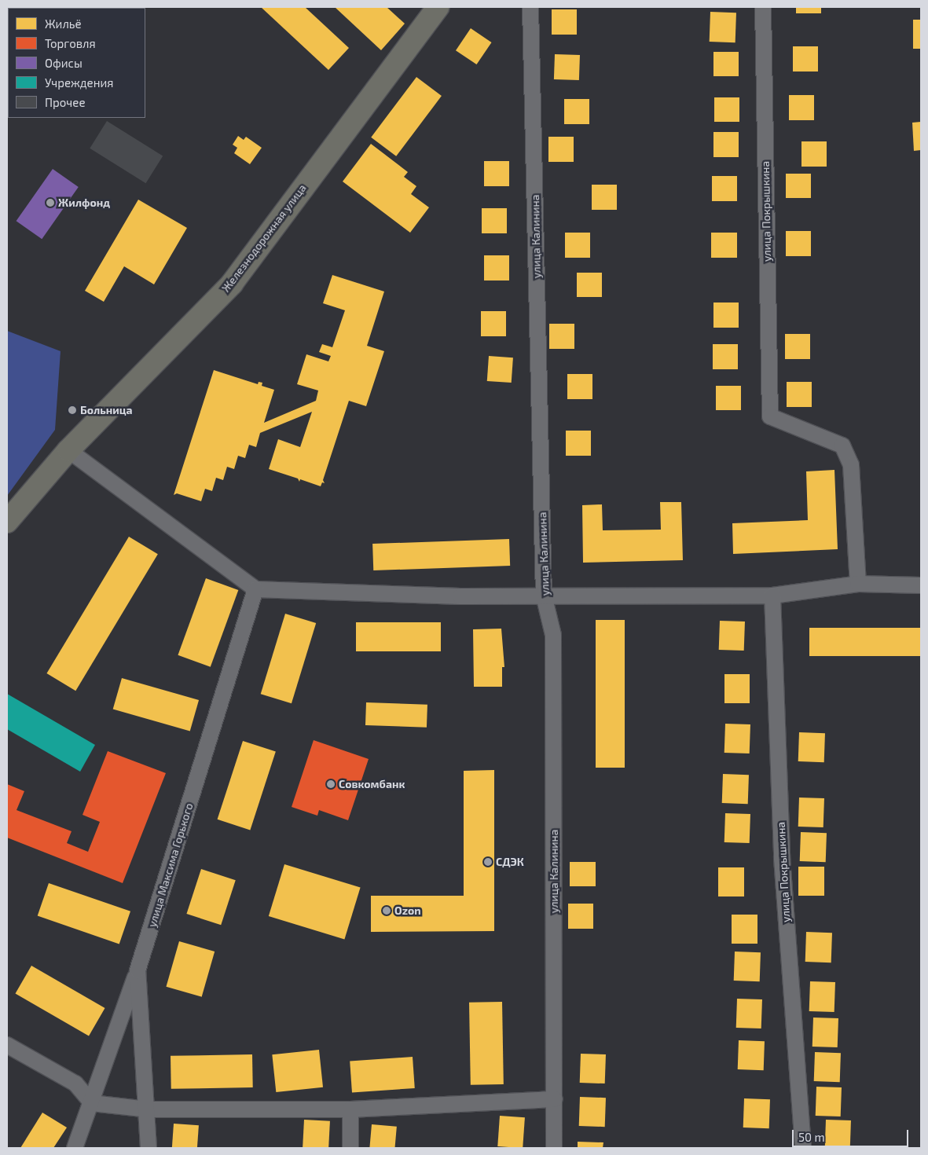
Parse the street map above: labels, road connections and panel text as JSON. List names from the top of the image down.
{
  "streets": {
    "main road": ["Железнодорожная улица"],
    "street": ["улица Покрышкина", "улица Калинина", "улица Максима Горького"]
  },
  "places": [
    "Жилфонд",
    "Больница",
    "Совкомбанк",
    "СДЭК",
    "Ozon"
  ],
  "legend": [
    "Жильё",
    "Торговля",
    "Офисы",
    "Учреждения",
    "Прочее"
  ],
  "scale_bar": "50 m"
}
